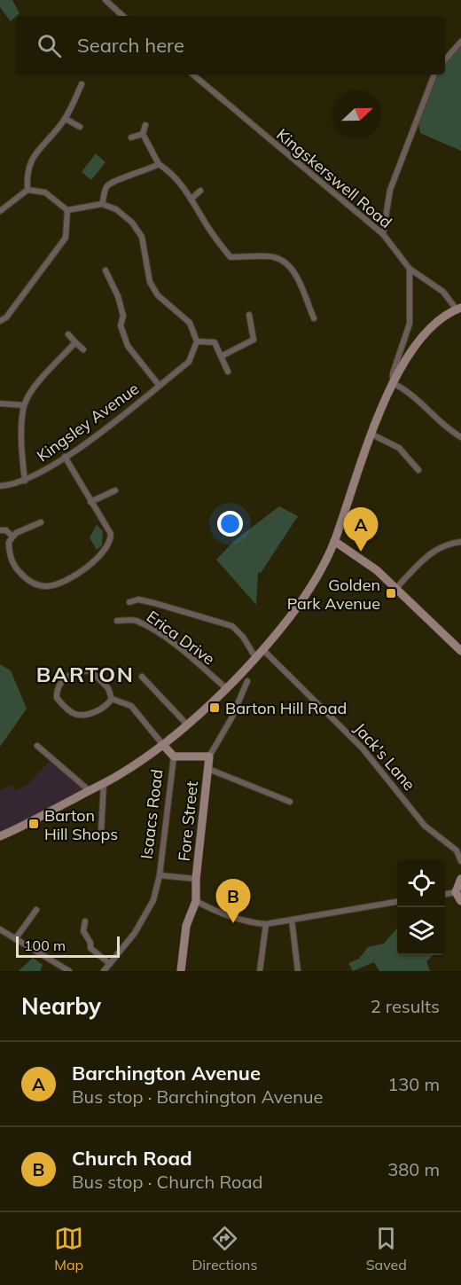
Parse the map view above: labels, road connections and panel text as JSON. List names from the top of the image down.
{
  "streets": {
    "street": [
      "Kingskerswell Road",
      "Kingsley Avenue",
      "Erica Drive",
      "Jack's Lane",
      "Isaacs Road",
      "Fore Street"
    ]
  },
  "crossings": [
    ["Isaacs Road", "Fore Street"]
  ],
  "districts": ["BARTON"],
  "places": {
    "transit": ["Golden Park Avenue", "Barton Hill Road", "Barton Hill Shops"]
  },
  "scale_bar": "100 m",
  "north": "right",
  "page": {
    "search": "Search here",
    "pins": ["A", "B"],
    "scale": "100 m",
    "heading": ["Nearby", "2 results"],
    "list": [
      {
        "mark": "A",
        "name": "Barchington Avenue",
        "note": "Bus stop · Barchington Avenue",
        "value": "130 m"
      },
      {
        "mark": "B",
        "name": "Church Road",
        "note": "Bus stop · Church Road",
        "value": "380 m"
      }
    ],
    "nav": ["Map", "Directions", "Saved"]
  }
}
